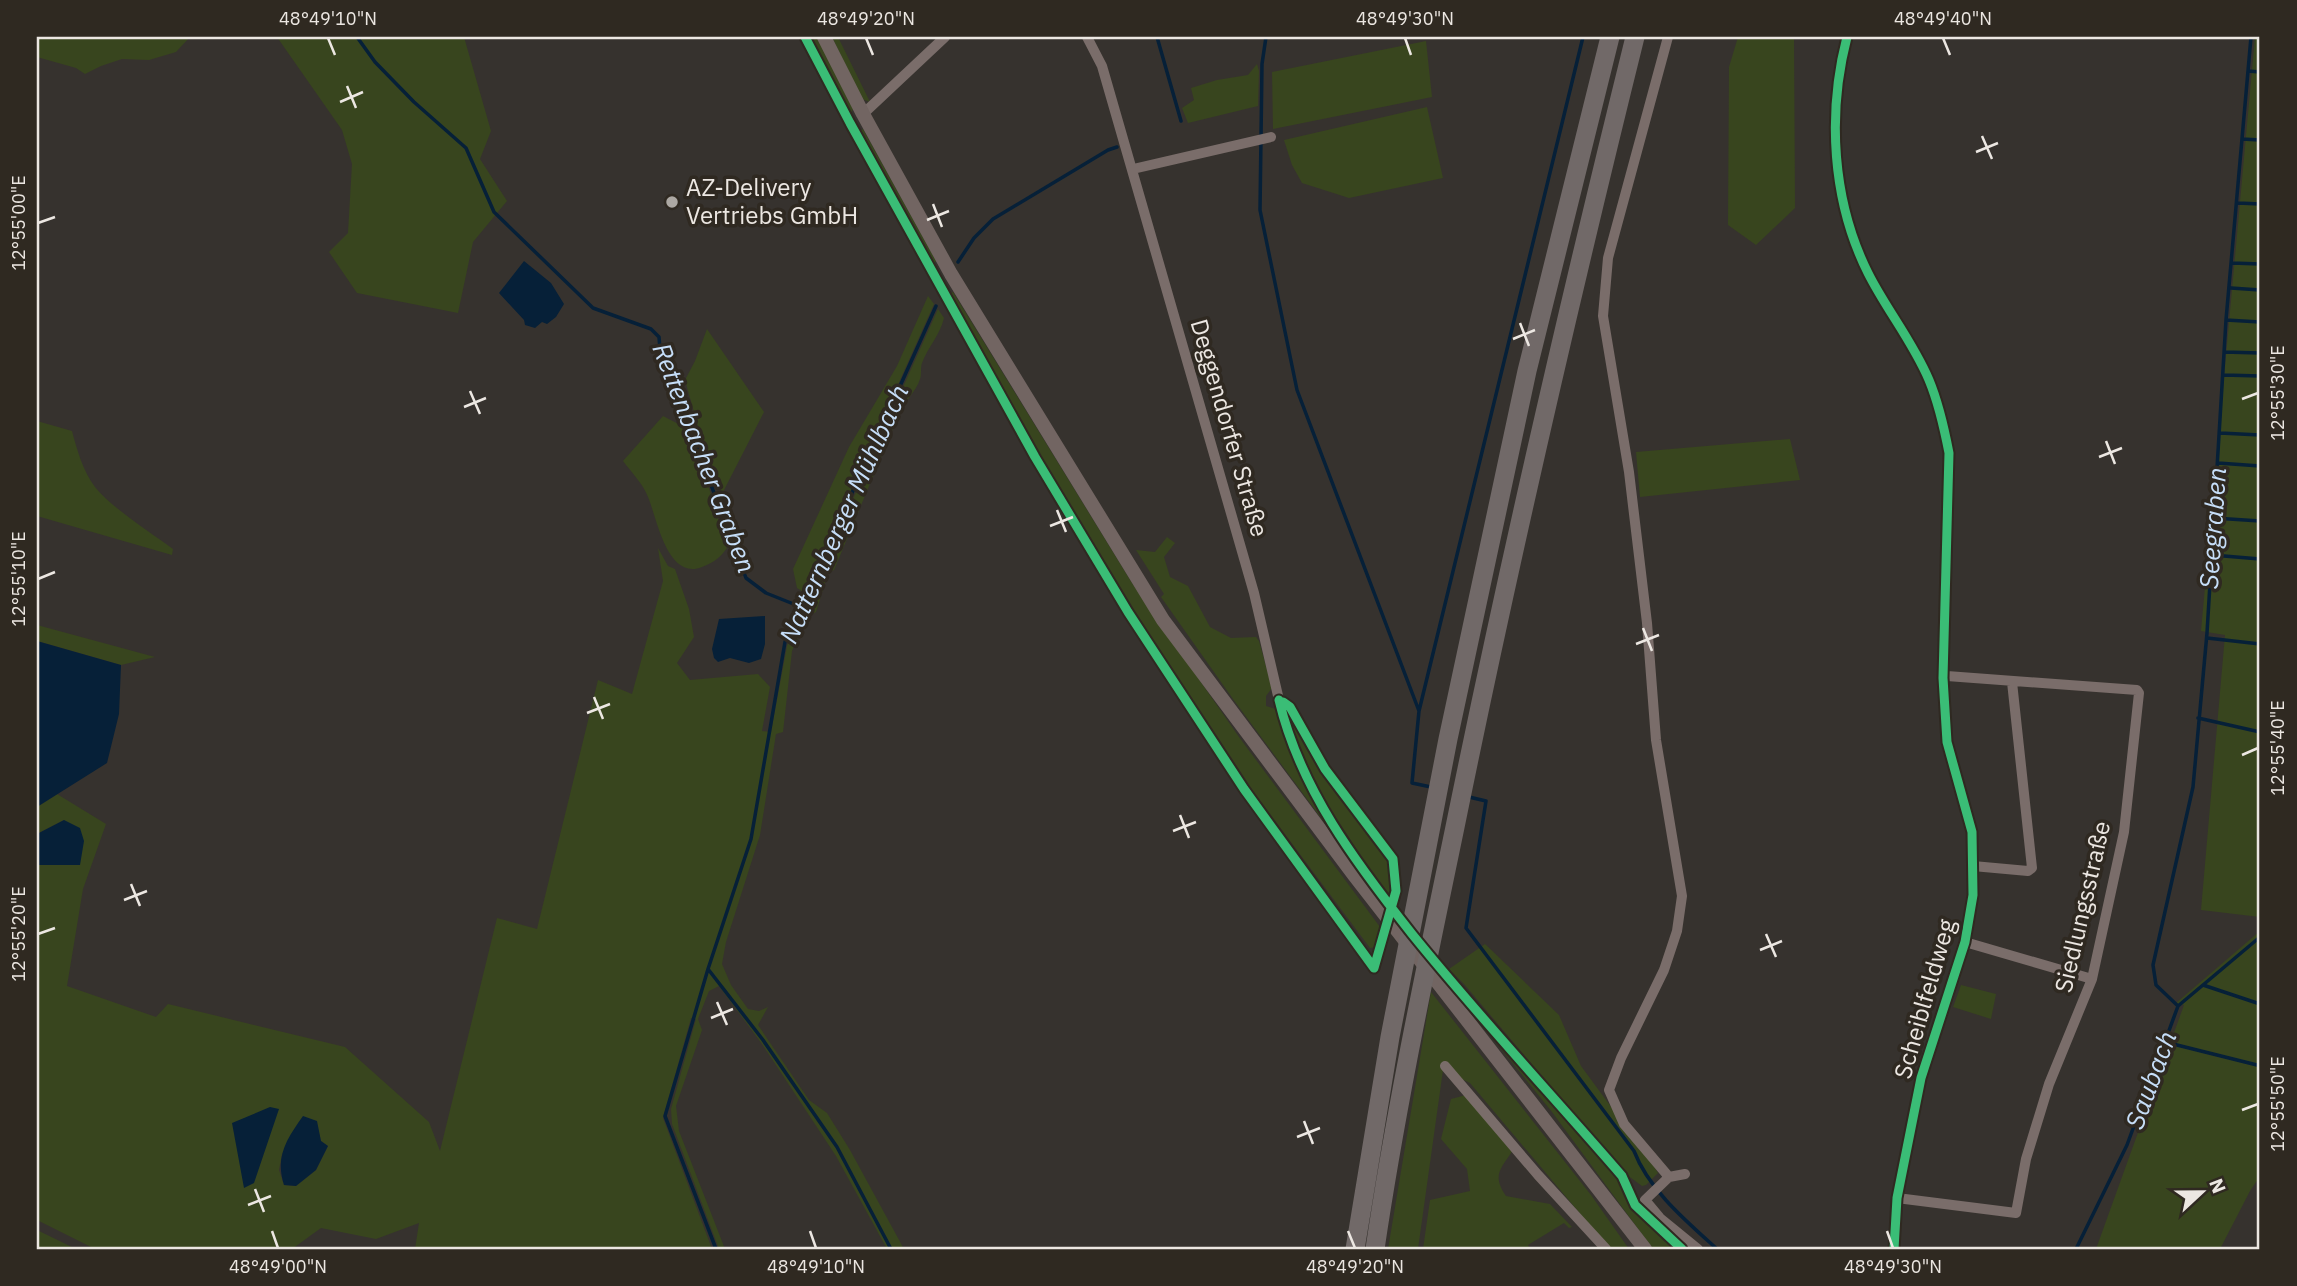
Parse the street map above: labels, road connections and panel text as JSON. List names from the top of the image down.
{
  "streets": {
    "street": ["Deggendorfer Straße", "Siedlungsstraße", "Scheiblfeldweg"]
  },
  "crossings": [
    ["Siedlungsstraße", "Scheiblfeldweg"]
  ],
  "water": [
    "Rettenbacher Graben",
    "Natternberger Mühlbach",
    "Seegraben",
    "Saubach"
  ],
  "places": ["AZ-Delivery Vertriebs GmbH"],
  "north": "right",
  "coordinates": [
    "48°49'10\"N",
    "48°49'20\"N",
    "48°49'30\"N",
    "48°49'40\"N",
    "12°55'00\"E",
    "12°55'30\"E",
    "12°55'10\"E",
    "12°55'40\"E",
    "12°55'20\"E",
    "12°55'50\"E",
    "48°49'00\"N"
  ]
}
